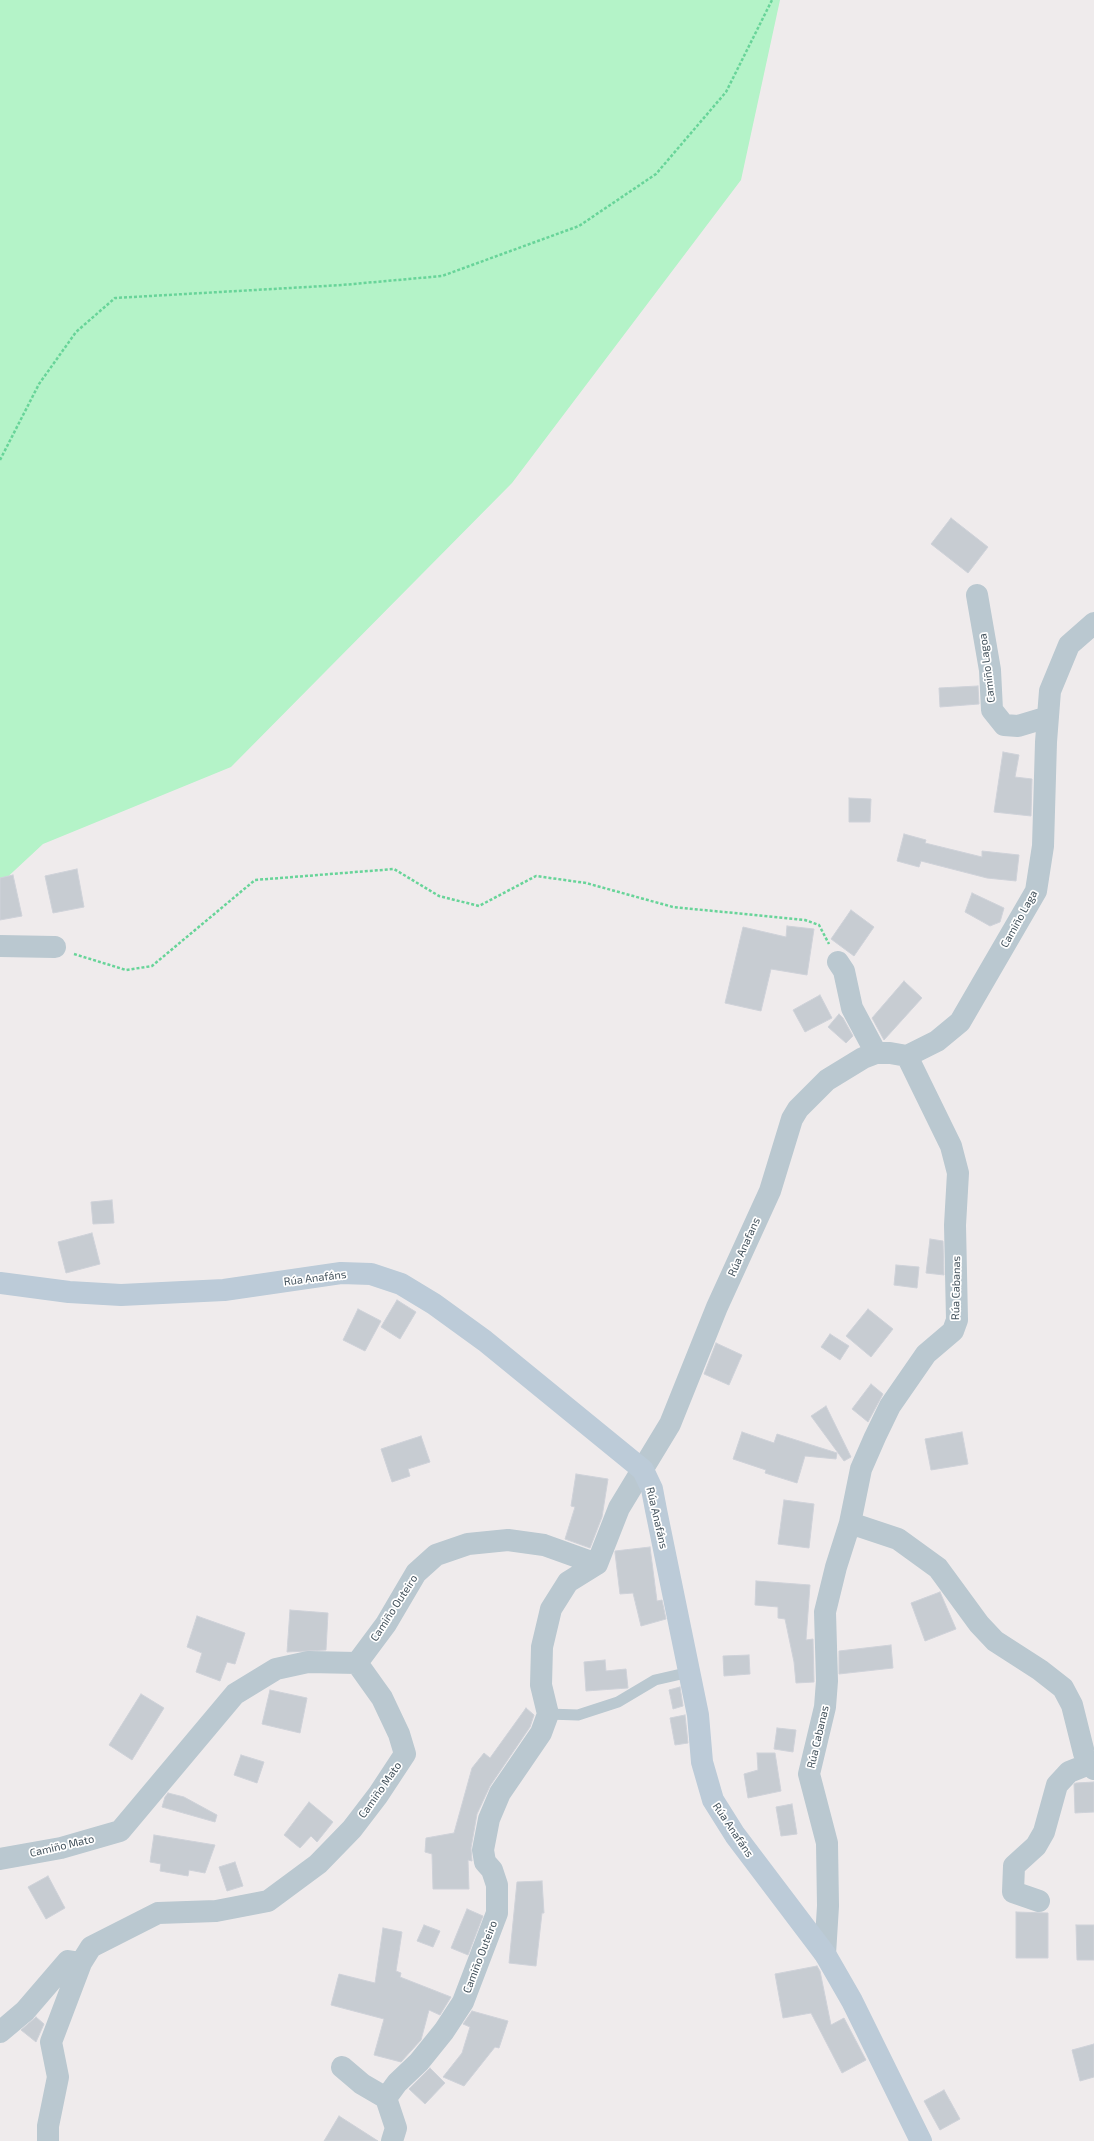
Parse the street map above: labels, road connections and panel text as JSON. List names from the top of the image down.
{
  "streets": {
    "street": [
      "Camiño Lagoa",
      "Camiño Laga",
      "Rúa Anafans",
      "Rúa Anafáns",
      "Rúa Cabanas",
      "Camiño Outeiro",
      "Camiño Mato"
    ]
  },
  "crossings": [
    ["Camiño Lagoa", "Camiño Laga"],
    ["Camiño Laga", "Rúa Anafans"],
    ["Camiño Laga", "Rúa Cabanas"],
    ["Rúa Anafans", "Rúa Anafáns"],
    ["Rúa Anafans", "Rúa Cabanas"],
    ["Rúa Anafáns", "Rúa Cabanas"],
    ["Camiño Outeiro", "Camiño Mato"]
  ]
}
